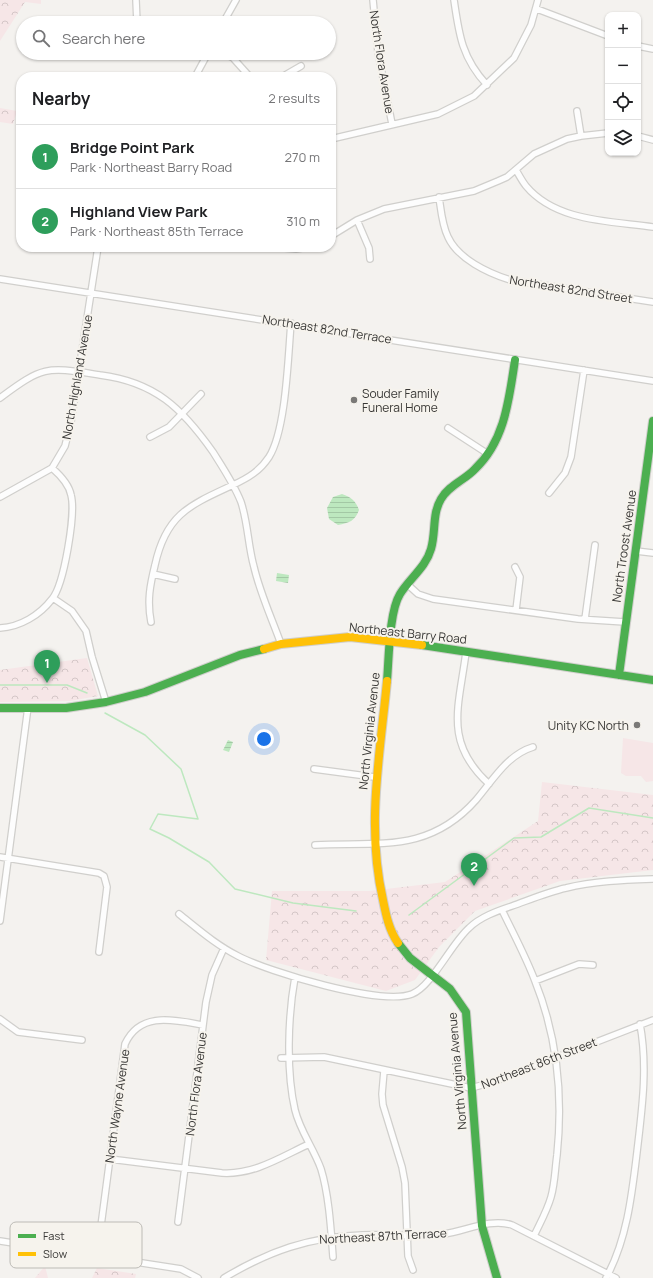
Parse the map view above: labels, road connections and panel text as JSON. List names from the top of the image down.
{
  "streets": {
    "street": [
      "North Flora Avenue",
      "Northeast 82nd Street",
      "Northeast 82nd Terrace",
      "North Highland Avenue",
      "North Troost Avenue",
      "Northeast Barry Road",
      "North Virginia Avenue",
      "Northeast 86th Street",
      "North Wayne Avenue",
      "Northeast 87th Terrace"
    ]
  },
  "crossings": [
    ["North Flora Avenue", "North Wayne Avenue"],
    ["Northeast 82nd Terrace", "North Highland Avenue"],
    ["Northeast 82nd Terrace", "North Virginia Avenue"],
    ["North Troost Avenue", "Northeast Barry Road"],
    ["Northeast Barry Road", "North Virginia Avenue"],
    ["North Virginia Avenue", "Northeast 86th Street"],
    ["North Virginia Avenue", "Northeast 87th Terrace"]
  ],
  "places": ["Souder Family Funeral Home", "Unity KC North"],
  "legend": ["Fast", "Slow"],
  "page": {
    "map_buttons": ["+", "−"],
    "search": "Search here",
    "heading": ["Nearby", "2 results"],
    "list": [
      {
        "mark": "1",
        "name": "Bridge Point Park",
        "note": "Park · Northeast Barry Road",
        "value": "270 m"
      },
      {
        "mark": "2",
        "name": "Highland View Park",
        "note": "Park · Northeast 85th Terrace",
        "value": "310 m"
      }
    ],
    "pins": ["1", "2"]
  }
}
